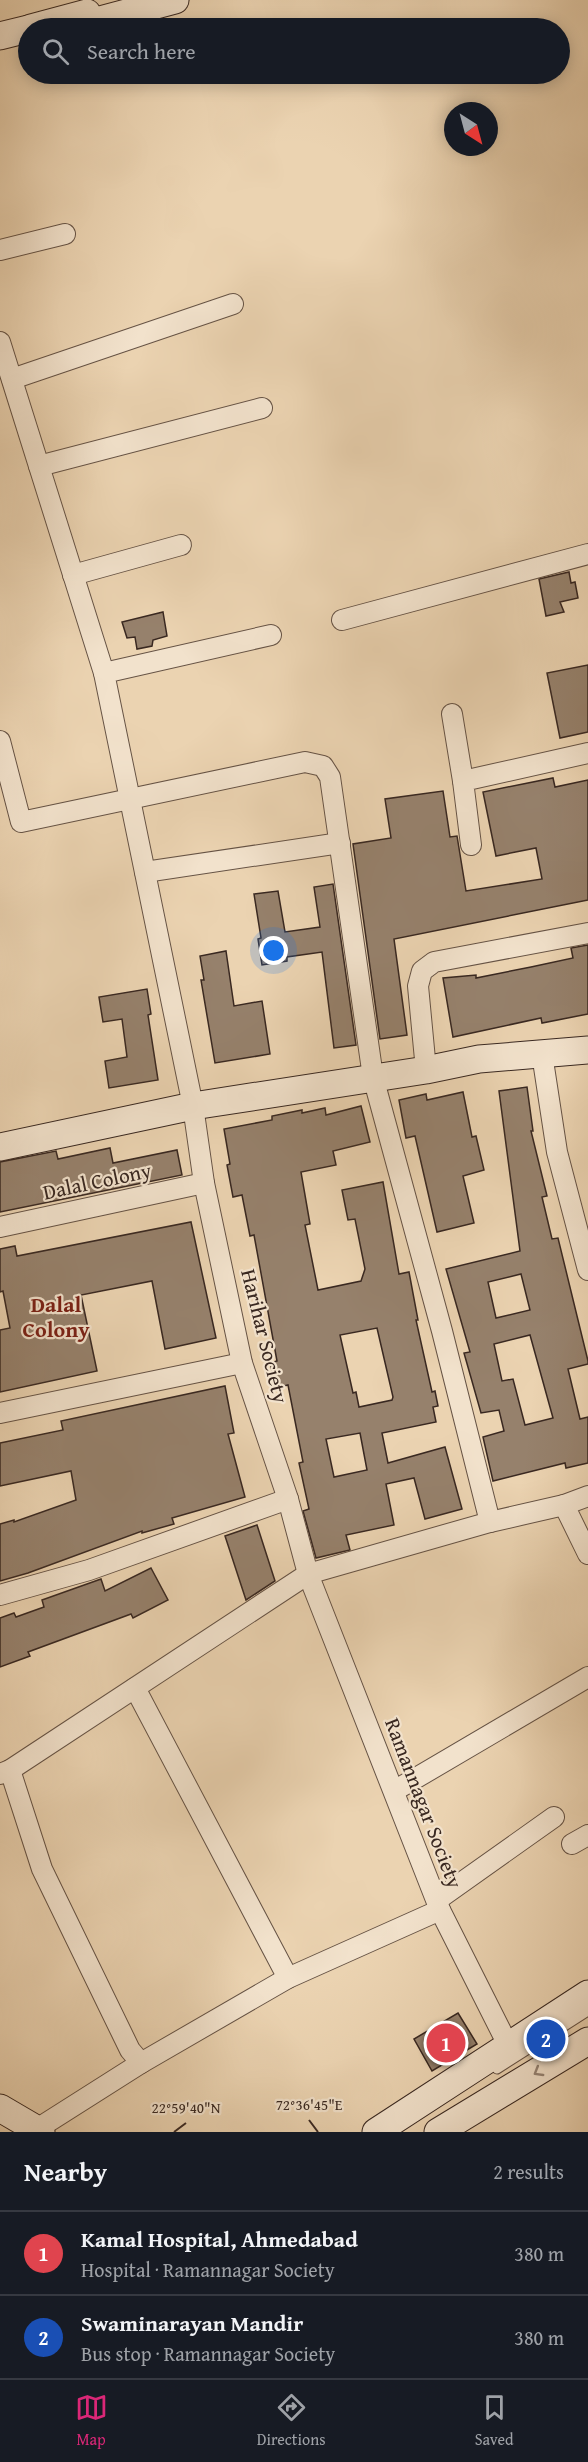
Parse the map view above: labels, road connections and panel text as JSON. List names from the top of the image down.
{
  "streets": {
    "street": ["Dalal Colony", "Harihar Society", "Ramannagar Society"]
  },
  "crossings": [
    ["Dalal Colony", "Harihar Society"],
    ["Harihar Society", "Ramannagar Society"]
  ],
  "districts": ["Dalal Colony"],
  "north": "bottom right",
  "page": {
    "search": "Search here",
    "pins": ["2", "1"],
    "heading": ["Nearby", "2 results"],
    "list": [
      {
        "mark": "1",
        "name": "Kamal Hospital, Ahmedabad",
        "note": "Hospital · Ramannagar Society",
        "value": "380 m"
      },
      {
        "mark": "2",
        "name": "Swaminarayan Mandir",
        "note": "Bus stop · Ramannagar Society",
        "value": "380 m"
      }
    ],
    "nav": ["Map", "Directions", "Saved"]
  },
  "coordinates": ["72°36'45\"E", "22°59'40\"N"]
}
